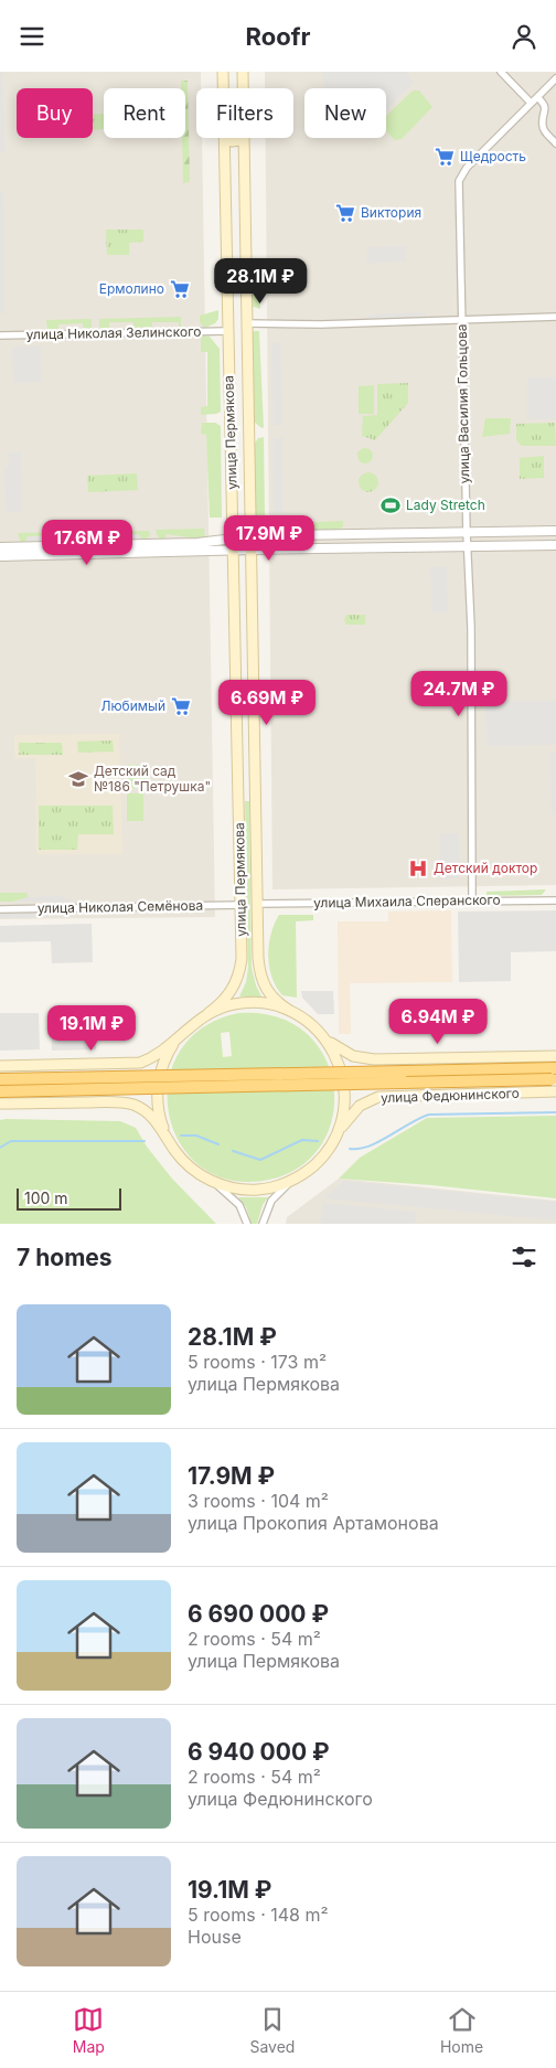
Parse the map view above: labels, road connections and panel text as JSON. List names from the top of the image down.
{
  "streets": {
    "main road": ["улица Пермякова", "улица Федюнинского"],
    "street": [
      "улица Николая Зелинского",
      "улица Василия Гольцова",
      "улица Михаила Сперанского",
      "улица Николая Семёнова"
    ]
  },
  "crossings": [
    ["улица Николая Зелинского", "улица Пермякова"],
    ["улица Василия Гольцова", "улица Михаила Сперанского"],
    ["улица Пермякова", "улица Михаила Сперанского"],
    ["улица Пермякова", "улица Николая Семёнова"],
    ["улица Пермякова", "улица Федюнинского"]
  ],
  "places": {
    "supermarket": [
      "Щедрость",
      "Виктория",
      "Ермолино",
      "Любимый"
    ],
    "sports": ["Lady Stretch"],
    "school or university": ["Детский сад №186 \"Петрушка\""],
    "hospital": ["Детский доктор"]
  },
  "scale_bar": "100 m",
  "page": {
    "header": "Roofr",
    "chip": [
      "Buy",
      "Rent",
      "Filters",
      "New"
    ],
    "price": [
      "28.1M ₽",
      "17.9M ₽",
      "17.6M ₽",
      "24.7M ₽",
      "6.69M ₽",
      "6.94M ₽",
      "19.1M ₽"
    ],
    "scale": "100 m",
    "heading": "7 homes",
    "list": [
      {
        "name": "28.1M ₽",
        "note": "5 rooms · 173 m² · улица Пермякова"
      },
      {
        "name": "17.9M ₽",
        "note": "3 rooms · 104 m² · улица Прокопия Артамонова"
      },
      {
        "name": "6 690 000 ₽",
        "note": "2 rooms · 54 m² · улица Пермякова"
      },
      {
        "name": "6 940 000 ₽",
        "note": "2 rooms · 54 m² · улица Федюнинского"
      },
      {
        "name": "19.1M ₽",
        "note": "5 rooms · 148 m² · House"
      }
    ],
    "tabs": ["Map", "Saved", "Home"]
  }
}
